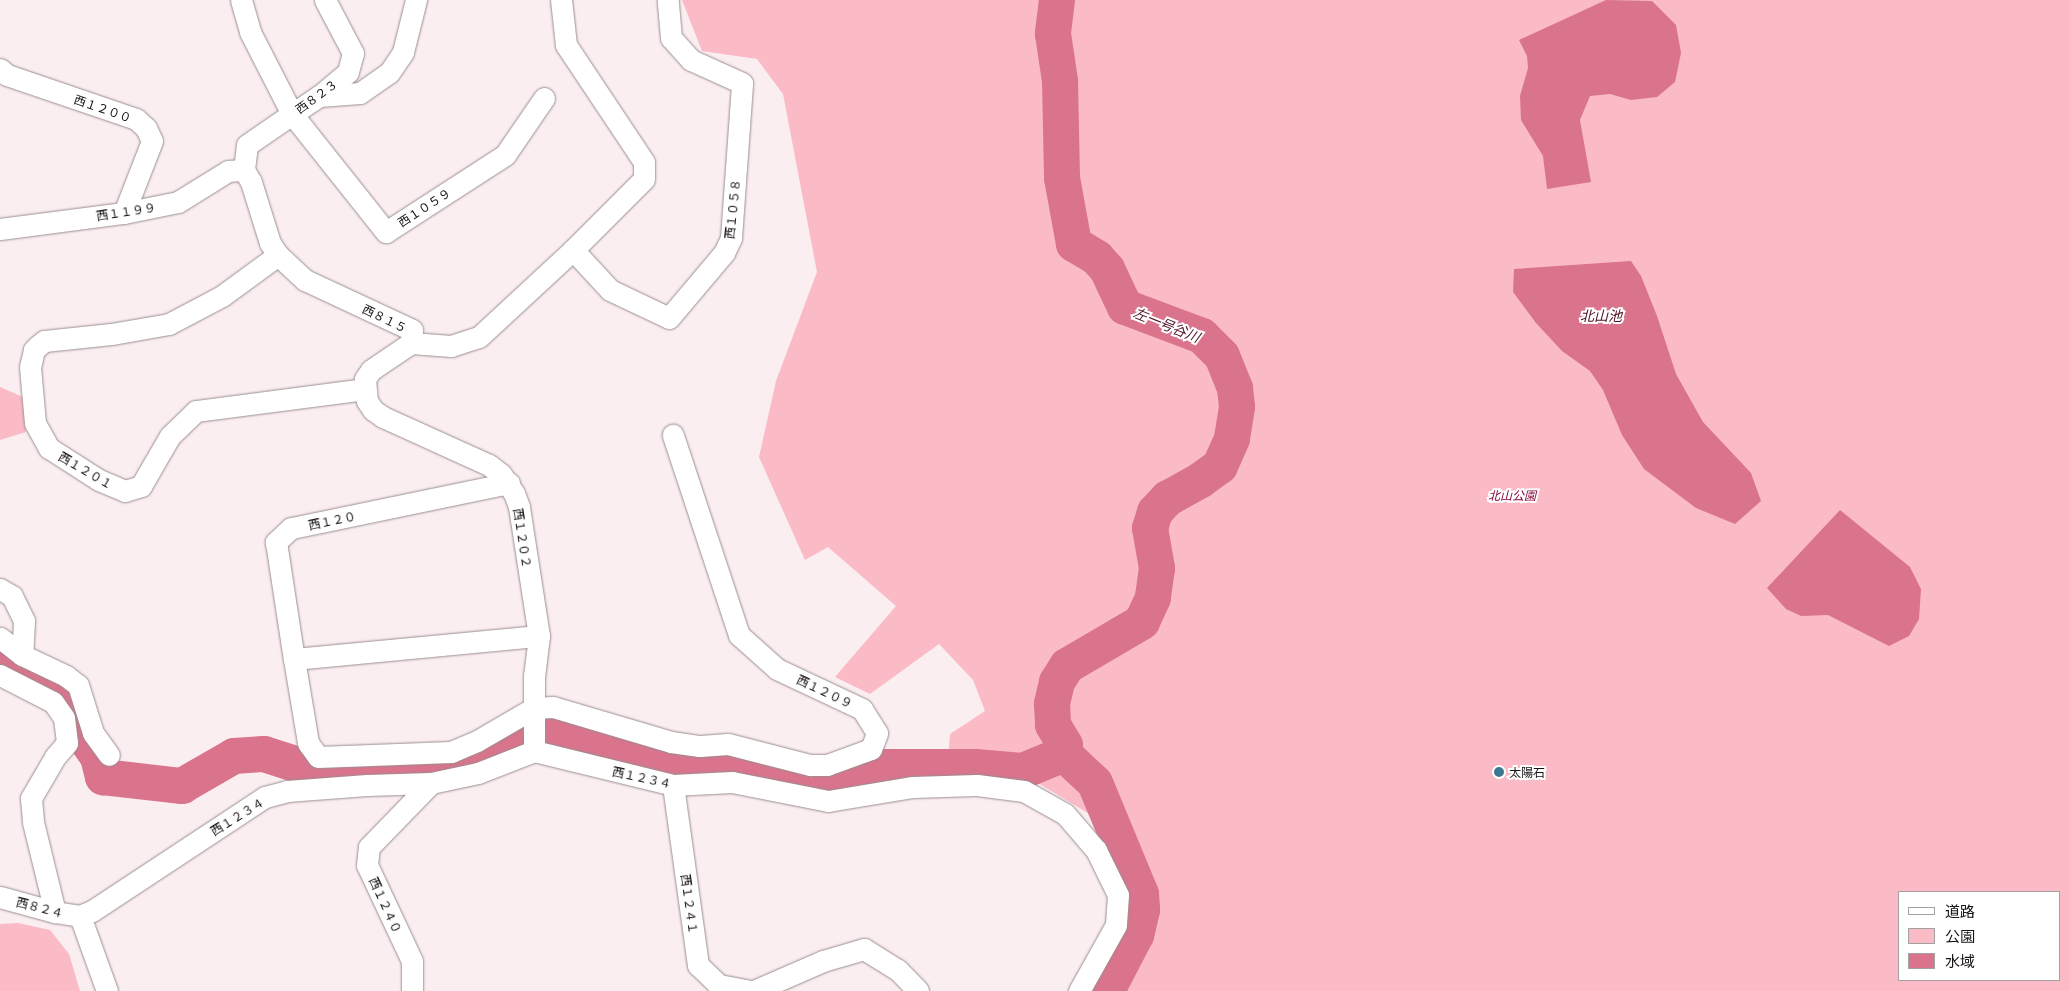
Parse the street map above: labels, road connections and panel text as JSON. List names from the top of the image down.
{
  "streets": {
    "street": [
      "西８２３",
      "西１２００",
      "西１０５９",
      "西１０５８",
      "西１１９９",
      "西８１５",
      "西１２０１",
      "西１２０",
      "西１２０２",
      "西１２０９",
      "西１２３４",
      "西１２４１",
      "西１２４０",
      "西８２４"
    ]
  },
  "crossings": [
    ["西８２３", "西１０５９"],
    ["西１２００", "西１１９９"],
    ["西１０５８", "西８１５"],
    ["西１１９９", "西８１５"],
    ["西８１５", "西１２０１"],
    ["西１２０１", "西１２０２"],
    ["西１２０", "西１２０２"],
    ["西１２０", "西１２０９"],
    ["西１２０", "西１２３４"],
    ["西１２０２", "西１２０９"],
    ["西１２０２", "西１２３４"],
    ["西１２０９", "西１２３４"],
    ["西１２３４", "西１２４１"],
    ["西１２３４", "西１２４０"],
    ["西１２３４", "西８２４"]
  ],
  "water": ["北山池", "左一号谷川"],
  "parks": ["北山公園"],
  "places": ["太陽石"],
  "legend": ["道路", "公園", "水域"]
}
